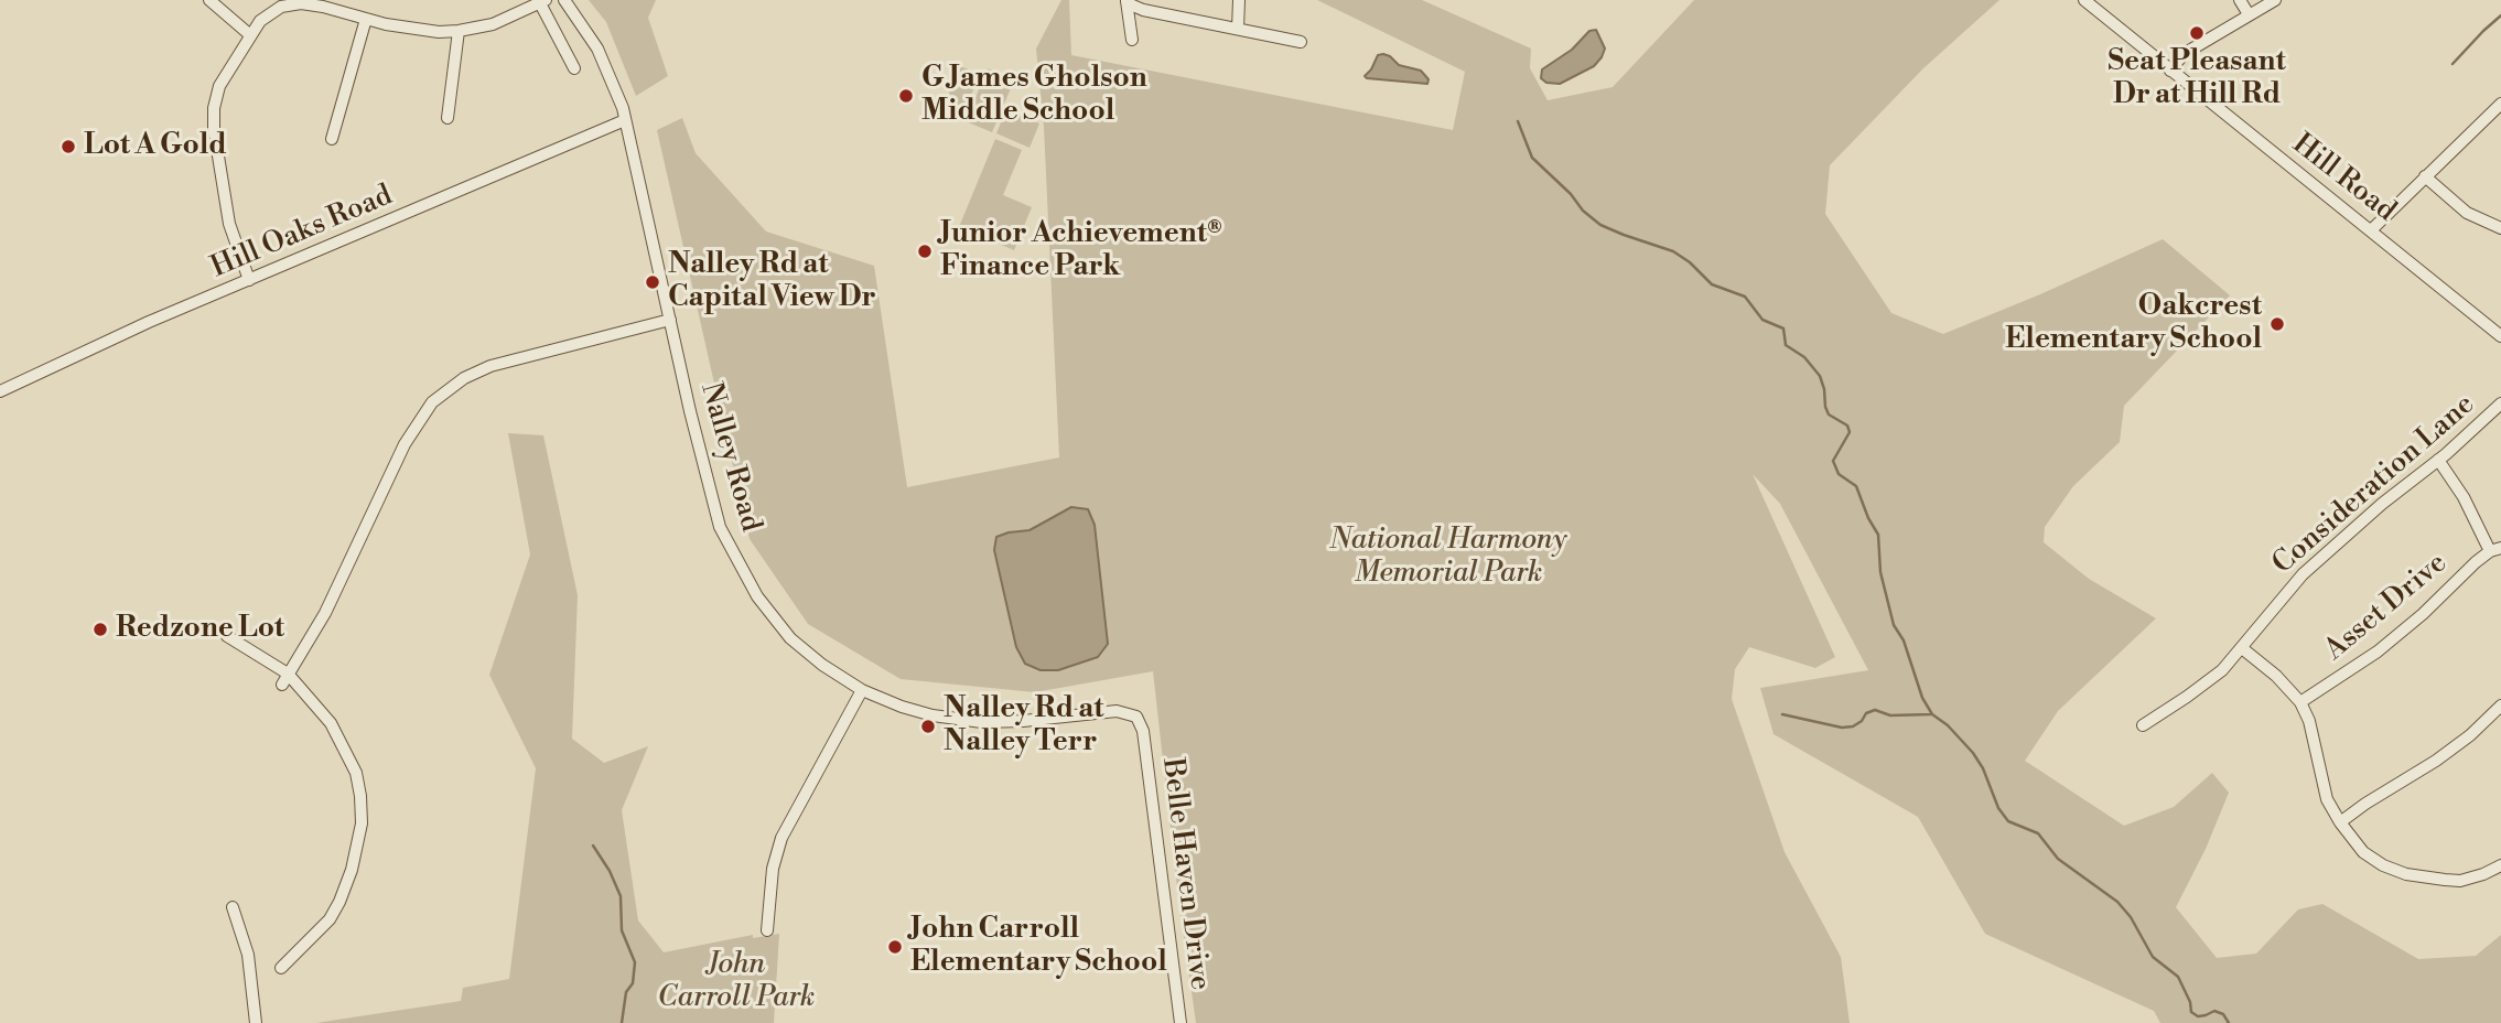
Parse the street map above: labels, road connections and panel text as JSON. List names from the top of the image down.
{
  "streets": {
    "street": [
      "Hill Road",
      "Hill Oaks Road",
      "Nalley Road",
      "Consideration Lane",
      "Asset Drive",
      "Belle Haven Drive"
    ]
  },
  "crossings": [
    ["Hill Oaks Road", "Nalley Road"],
    ["Nalley Road", "Belle Haven Drive"]
  ],
  "parks": ["National Harmony Memorial Park", "John Carroll Park"],
  "places": [
    "Seat Pleasant Dr at Hill Rd",
    "G James Gholson Middle School",
    "Lot A Gold",
    "Junior Achievement® Finance Park",
    "Nalley Rd at Capital View Dr",
    "Oakcrest Elementary School",
    "Redzone Lot",
    "Nalley Rd at Nalley Terr",
    "John Carroll Elementary School"
  ]
}
